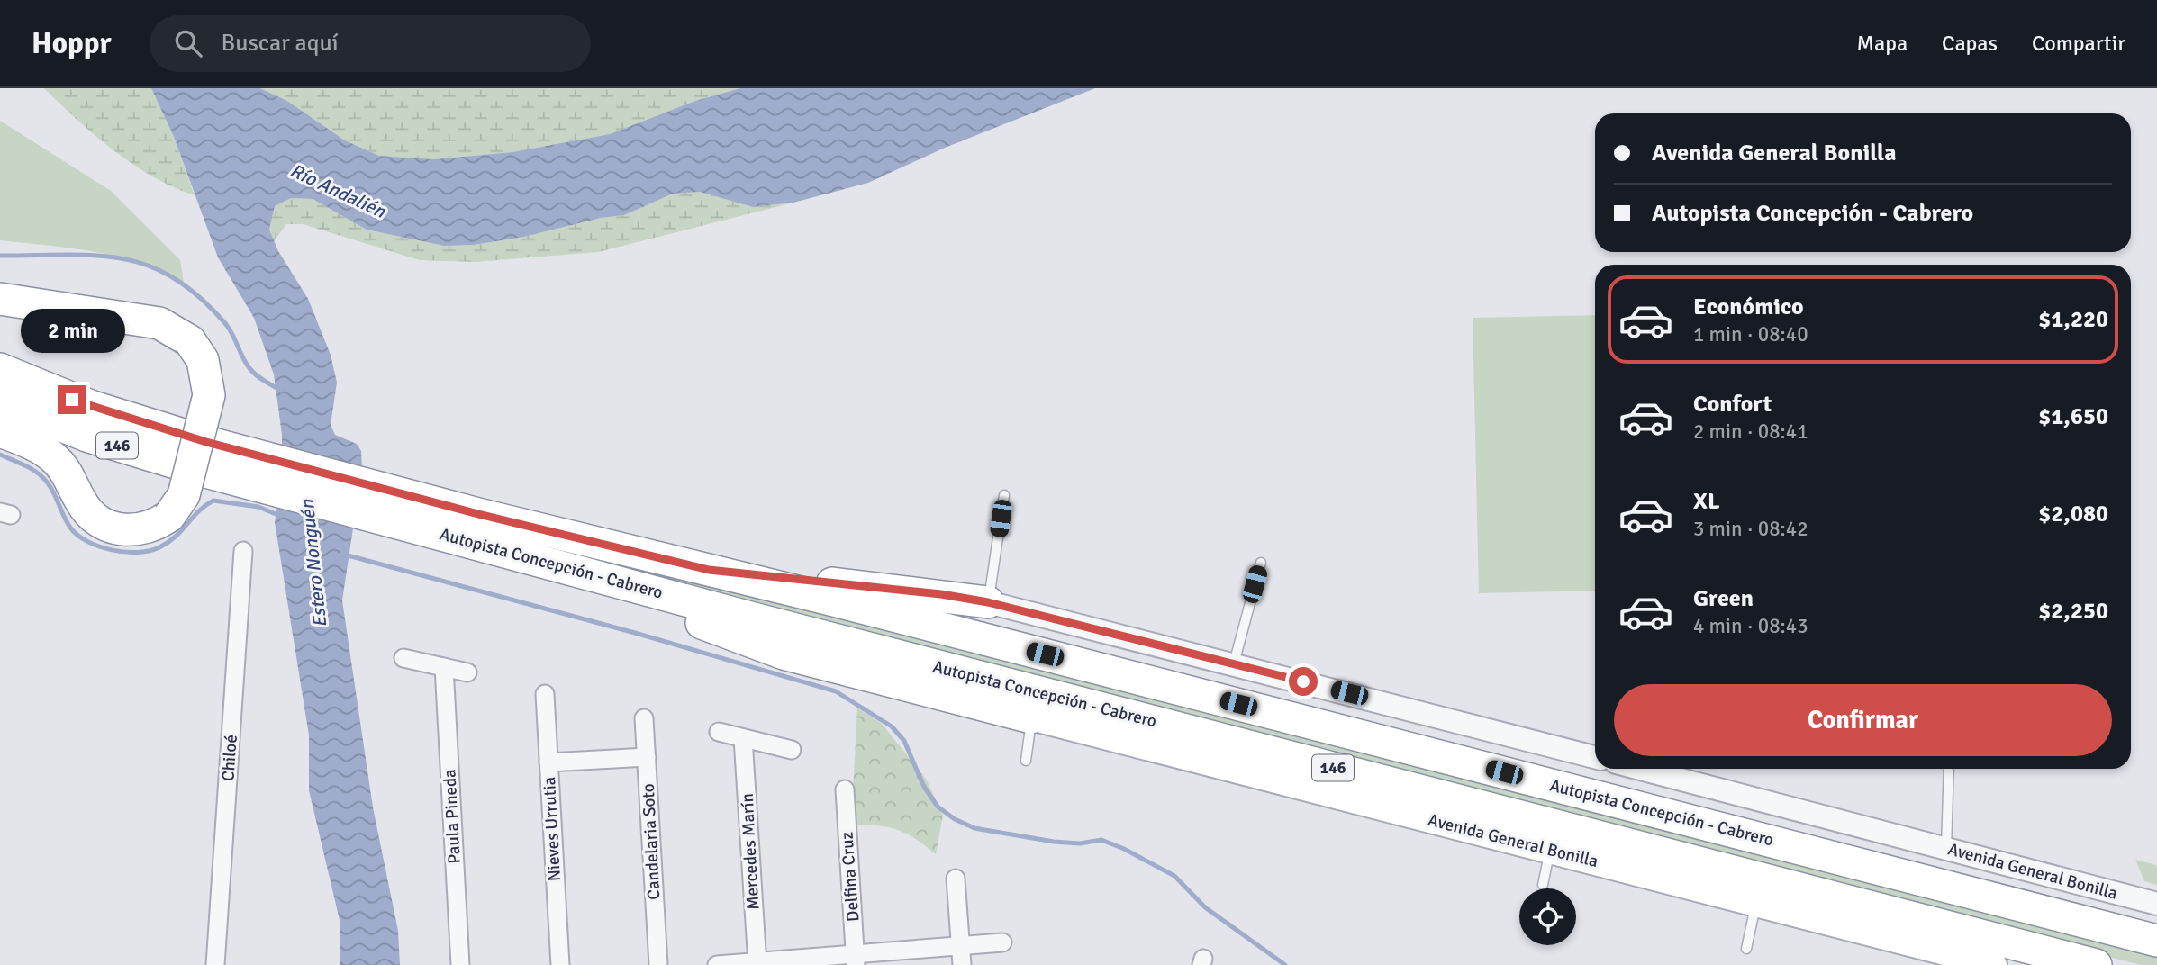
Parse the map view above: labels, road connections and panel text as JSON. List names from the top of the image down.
{
  "streets": {
    "highway": ["146", "Autopista Concepción - Cabrero"],
    "main road": ["Avenida General Bonilla"],
    "street": [
      "Chiloé",
      "Paula Pineda",
      "Nieves Urrutia",
      "Candelaria Soto",
      "Mercedes Marín",
      "Delfina Cruz"
    ]
  },
  "water": ["Río Andalién", "Estero Nonguén"],
  "page": {
    "header": "Hoppr",
    "search": "Buscar aquí",
    "nav": ["Mapa", "Capas", "Compartir"],
    "banner": ["Avenida General Bonilla", "Autopista Concepción - Cabrero"],
    "list": [
      {
        "name": "Económico",
        "note": "1 min · 08:40",
        "value": "$1,220"
      },
      {
        "name": "Confort",
        "note": "2 min · 08:41",
        "value": "$1,650"
      },
      {
        "name": "XL",
        "note": "3 min · 08:42",
        "value": "$2,080"
      },
      {
        "name": "Green",
        "note": "4 min · 08:43",
        "value": "$2,250"
      }
    ],
    "bubble": "2 min",
    "buttons": "Confirmar"
  }
}
